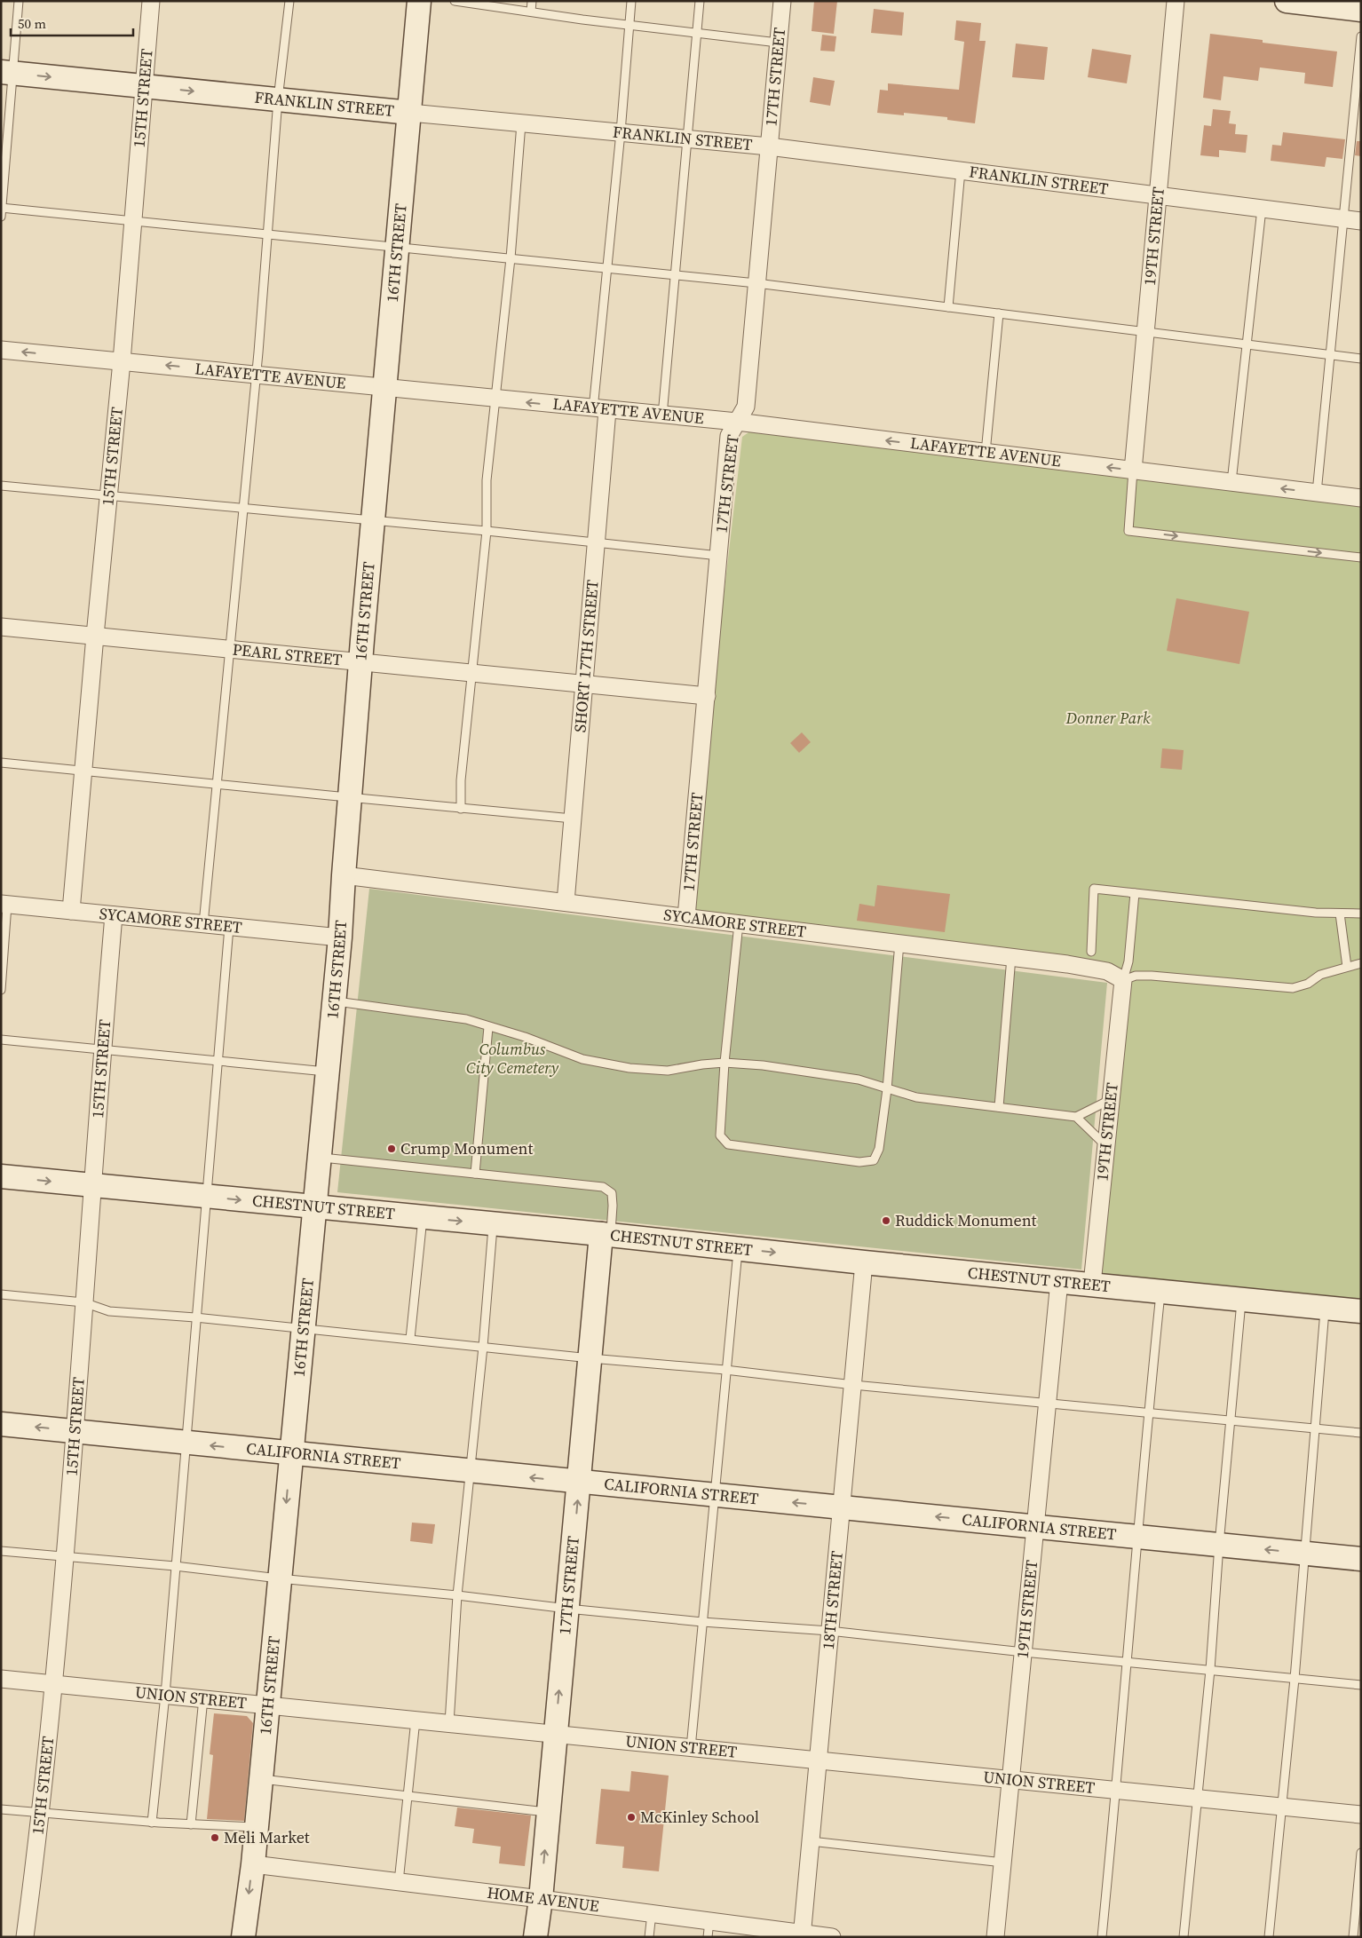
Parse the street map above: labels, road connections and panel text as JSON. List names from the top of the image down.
{
  "streets": {
    "street": [
      "17TH STREET",
      "15TH STREET",
      "FRANKLIN STREET",
      "19TH STREET",
      "16TH STREET",
      "LAFAYETTE AVENUE",
      "PEARL STREET",
      "SHORT 17TH STREET",
      "SYCAMORE STREET",
      "CHESTNUT STREET",
      "CALIFORNIA STREET",
      "18TH STREET",
      "UNION STREET",
      "HOME AVENUE"
    ]
  },
  "crossings": [
    ["17TH STREET", "FRANKLIN STREET"],
    ["17TH STREET", "LAFAYETTE AVENUE"],
    ["17TH STREET", "PEARL STREET"],
    ["17TH STREET", "SYCAMORE STREET"],
    ["17TH STREET", "CHESTNUT STREET"],
    ["17TH STREET", "CALIFORNIA STREET"],
    ["17TH STREET", "UNION STREET"],
    ["17TH STREET", "HOME AVENUE"],
    ["15TH STREET", "FRANKLIN STREET"],
    ["15TH STREET", "LAFAYETTE AVENUE"],
    ["15TH STREET", "PEARL STREET"],
    ["15TH STREET", "SYCAMORE STREET"],
    ["15TH STREET", "CHESTNUT STREET"],
    ["15TH STREET", "CALIFORNIA STREET"],
    ["15TH STREET", "UNION STREET"],
    ["FRANKLIN STREET", "19TH STREET"],
    ["FRANKLIN STREET", "16TH STREET"],
    ["19TH STREET", "LAFAYETTE AVENUE"],
    ["19TH STREET", "SYCAMORE STREET"],
    ["19TH STREET", "CHESTNUT STREET"],
    ["19TH STREET", "CALIFORNIA STREET"],
    ["19TH STREET", "UNION STREET"],
    ["16TH STREET", "LAFAYETTE AVENUE"],
    ["16TH STREET", "PEARL STREET"],
    ["16TH STREET", "SYCAMORE STREET"],
    ["16TH STREET", "CHESTNUT STREET"],
    ["16TH STREET", "CALIFORNIA STREET"],
    ["16TH STREET", "UNION STREET"],
    ["16TH STREET", "HOME AVENUE"],
    ["LAFAYETTE AVENUE", "SHORT 17TH STREET"],
    ["PEARL STREET", "SHORT 17TH STREET"],
    ["SHORT 17TH STREET", "SYCAMORE STREET"],
    ["CHESTNUT STREET", "18TH STREET"],
    ["CALIFORNIA STREET", "18TH STREET"],
    ["18TH STREET", "UNION STREET"],
    ["18TH STREET", "HOME AVENUE"]
  ],
  "one_way": ["LAFAYETTE AVENUE", "CALIFORNIA STREET"],
  "parks": ["Donner Park", "Columbus City Cemetery"],
  "places": [
    "Crump Monument",
    "Ruddick Monument",
    "McKinley School",
    "Meli Market"
  ],
  "scale_bar": "50 m"
}
